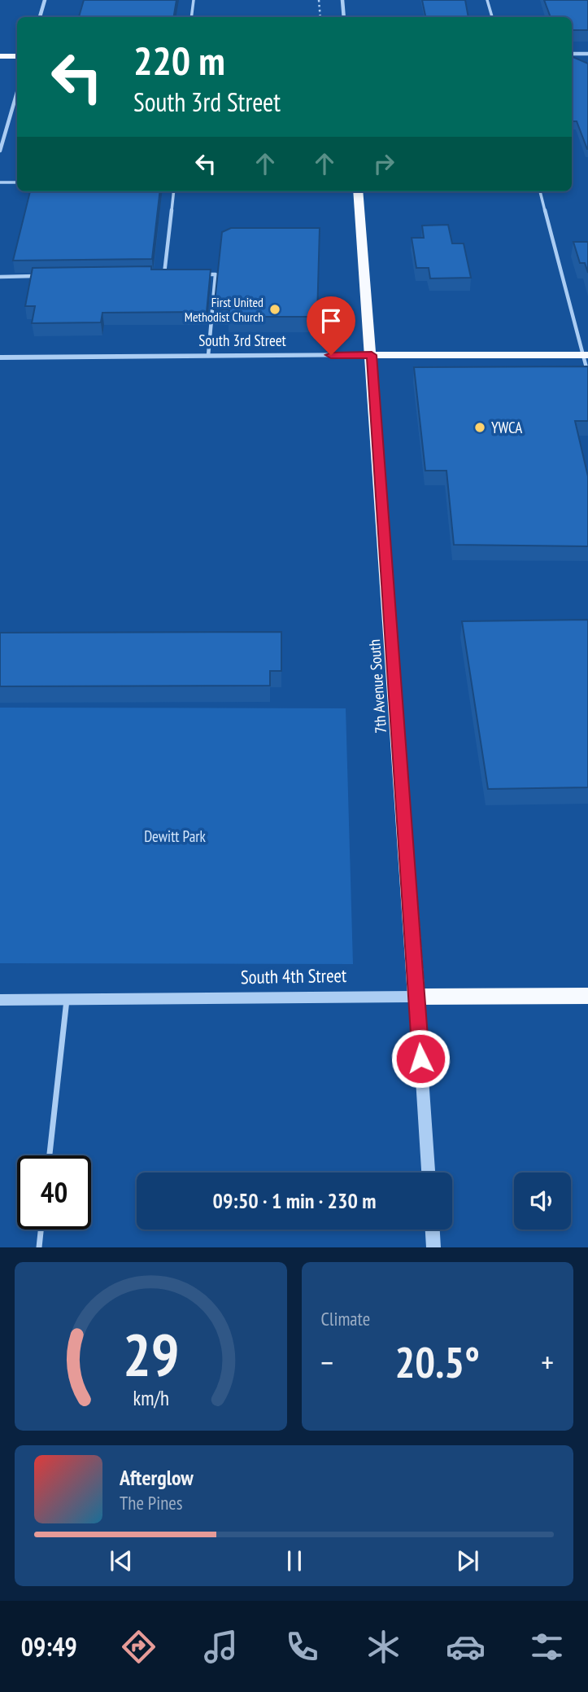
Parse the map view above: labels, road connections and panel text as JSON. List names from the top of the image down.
{
  "streets": {
    "main road": ["South 3rd Street", "7th Avenue South", "South 4th Street"]
  },
  "crossings": [
    ["South 3rd Street", "7th Avenue South"],
    ["7th Avenue South", "South 4th Street"]
  ],
  "parks": ["Dewitt Park"],
  "places": ["First United Methodist Church", "YWCA"],
  "page": {
    "turn": ["220 m", "South 3rd Street"],
    "limit": "40",
    "trip": "09:50 · 1 min · 230 m",
    "tile": "Climate",
    "heat": ["−", "20.5°", "+"],
    "song": ["Afterglow", "The Pines"],
    "tabs": "09:49",
    "gauge": ["29", "km/h"]
  }
}
